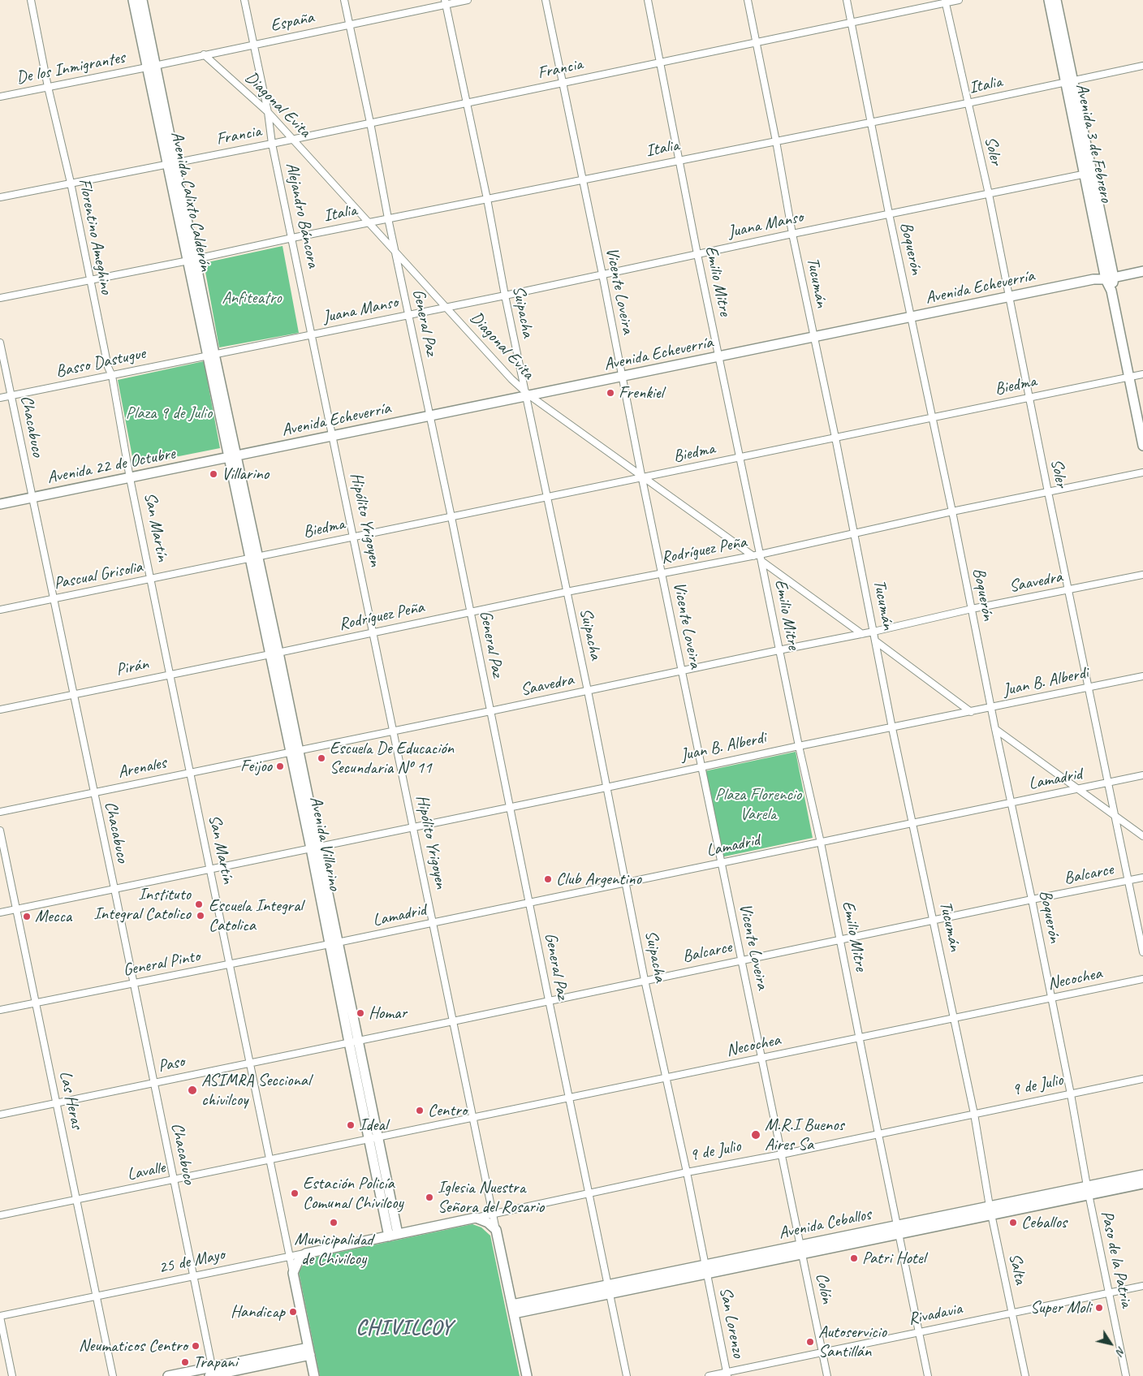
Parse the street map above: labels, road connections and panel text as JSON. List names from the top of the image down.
{
  "streets": {
    "main road": [
      "Avenida 3 de Febrero",
      "Avenida Calixto Calderón",
      "Avenida Echeverría",
      "Avenida 22 de Octubre",
      "Hipólito Yrigoyen",
      "San Martín",
      "Avenida Villarino",
      "9 de Julio",
      "Avenida Ceballos",
      "25 de Mayo"
    ],
    "street": [
      "España",
      "De los Inmigrantes",
      "Francia",
      "Italia",
      "Diagonal Evita",
      "Soler",
      "Alejandro Báncora",
      "Juana Manso",
      "Florentino Ameghino",
      "Boquerón",
      "Emilio Mitre",
      "Tucumán",
      "Vicente Loveira",
      "Suipacha",
      "General Paz",
      "Basso Dastugue",
      "Biedma",
      "Chacabuco",
      "Rodríguez Peña",
      "Pascual Grisolia",
      "Saavedra",
      "Pirán",
      "Juan B. Alberdi",
      "Arenales",
      "Lamadrid",
      "Balcarce",
      "General Pinto",
      "Necochea",
      "Paso",
      "Las Heras",
      "Lavalle",
      "Paso de la Patria",
      "Salta",
      "Colón",
      "Rivadavia",
      "San Lorenzo"
    ]
  },
  "crossings": [
    ["España", "De los Inmigrantes"],
    ["España", "Diagonal Evita"],
    ["España", "Avenida Calixto Calderón"],
    ["España", "Alejandro Báncora"],
    ["España", "Suipacha"],
    ["España", "General Paz"],
    ["De los Inmigrantes", "Avenida Calixto Calderón"],
    ["De los Inmigrantes", "Florentino Ameghino"],
    ["Francia", "Diagonal Evita"],
    ["Francia", "Soler"],
    ["Francia", "Avenida Calixto Calderón"],
    ["Francia", "Alejandro Báncora"],
    ["Francia", "Florentino Ameghino"],
    ["Francia", "Boquerón"],
    ["Francia", "Emilio Mitre"],
    ["Francia", "Tucumán"],
    ["Francia", "Vicente Loveira"],
    ["Francia", "Suipacha"],
    ["Francia", "General Paz"],
    ["Italia", "Diagonal Evita"],
    ["Italia", "Avenida 3 de Febrero"],
    ["Italia", "Soler"],
    ["Italia", "Avenida Calixto Calderón"],
    ["Italia", "Alejandro Báncora"],
    ["Italia", "Florentino Ameghino"],
    ["Italia", "Boquerón"],
    ["Italia", "Emilio Mitre"],
    ["Italia", "Tucumán"],
    ["Italia", "Vicente Loveira"],
    ["Italia", "Suipacha"],
    ["Italia", "General Paz"],
    ["Diagonal Evita", "Alejandro Báncora"],
    ["Diagonal Evita", "Juana Manso"],
    ["Diagonal Evita", "Emilio Mitre"],
    ["Diagonal Evita", "Avenida Echeverría"],
    ["Diagonal Evita", "Vicente Loveira"],
    ["Diagonal Evita", "Suipacha"],
    ["Diagonal Evita", "General Paz"],
    ["Diagonal Evita", "Biedma"],
    ["Diagonal Evita", "Rodríguez Peña"],
    ["Diagonal Evita", "Saavedra"],
    ["Avenida 3 de Febrero", "Juana Manso"],
    ["Avenida 3 de Febrero", "Avenida Echeverría"],
    ["Avenida 3 de Febrero", "Biedma"],
    ["Soler", "Juana Manso"],
    ["Soler", "Avenida Echeverría"],
    ["Soler", "Biedma"],
    ["Soler", "Rodríguez Peña"],
    ["Soler", "Saavedra"],
    ["Soler", "Juan B. Alberdi"],
    ["Soler", "Lamadrid"],
    ["Soler", "Balcarce"],
    ["Avenida Calixto Calderón", "Juana Manso"],
    ["Avenida Calixto Calderón", "Avenida Echeverría"],
    ["Avenida Calixto Calderón", "Basso Dastugue"],
    ["Avenida Calixto Calderón", "Avenida 22 de Octubre"],
    ["Avenida Calixto Calderón", "Avenida Villarino"],
    ["Alejandro Báncora", "Juana Manso"],
    ["Alejandro Báncora", "Avenida Echeverría"],
    ["Alejandro Báncora", "Hipólito Yrigoyen"],
    ["Juana Manso", "Boquerón"],
    ["Juana Manso", "Emilio Mitre"],
    ["Juana Manso", "Tucumán"],
    ["Juana Manso", "Vicente Loveira"],
    ["Juana Manso", "Suipacha"],
    ["Juana Manso", "General Paz"],
    ["Juana Manso", "Basso Dastugue"],
    ["Florentino Ameghino", "Basso Dastugue"],
    ["Florentino Ameghino", "Avenida 22 de Octubre"],
    ["Florentino Ameghino", "San Martín"],
    ["Boquerón", "Avenida Echeverría"],
    ["Boquerón", "Biedma"],
    ["Boquerón", "Rodríguez Peña"],
    ["Boquerón", "Saavedra"],
    ["Boquerón", "Juan B. Alberdi"],
    ["Boquerón", "Lamadrid"],
    ["Boquerón", "Balcarce"],
    ["Boquerón", "Necochea"],
    ["Boquerón", "9 de Julio"],
    ["Boquerón", "Avenida Ceballos"],
    ["Boquerón", "Paso de la Patria"],
    ["Emilio Mitre", "Avenida Echeverría"],
    ["Emilio Mitre", "Biedma"],
    ["Emilio Mitre", "Rodríguez Peña"],
    ["Emilio Mitre", "Saavedra"],
    ["Emilio Mitre", "Juan B. Alberdi"],
    ["Emilio Mitre", "Lamadrid"],
    ["Emilio Mitre", "Balcarce"],
    ["Emilio Mitre", "Necochea"],
    ["Emilio Mitre", "9 de Julio"],
    ["Emilio Mitre", "Avenida Ceballos"],
    ["Emilio Mitre", "Rivadavia"],
    ["Tucumán", "Avenida Echeverría"],
    ["Tucumán", "Biedma"],
    ["Tucumán", "Rodríguez Peña"],
    ["Tucumán", "Saavedra"],
    ["Tucumán", "Juan B. Alberdi"],
    ["Tucumán", "Lamadrid"],
    ["Tucumán", "Balcarce"],
    ["Tucumán", "Necochea"],
    ["Tucumán", "9 de Julio"],
    ["Tucumán", "Avenida Ceballos"],
    ["Tucumán", "Salta"],
    ["Avenida Echeverría", "Vicente Loveira"],
    ["Avenida Echeverría", "Suipacha"],
    ["Avenida Echeverría", "General Paz"],
    ["Avenida Echeverría", "Avenida 22 de Octubre"],
    ["Avenida Echeverría", "Hipólito Yrigoyen"],
    ["Avenida Echeverría", "Avenida Villarino"],
    ["Vicente Loveira", "Biedma"],
    ["Vicente Loveira", "Rodríguez Peña"],
    ["Vicente Loveira", "Saavedra"],
    ["Vicente Loveira", "Juan B. Alberdi"],
    ["Vicente Loveira", "Lamadrid"],
    ["Vicente Loveira", "Balcarce"],
    ["Vicente Loveira", "Necochea"],
    ["Vicente Loveira", "9 de Julio"],
    ["Vicente Loveira", "Avenida Ceballos"],
    ["Vicente Loveira", "Colón"],
    ["Suipacha", "Biedma"],
    ["Suipacha", "Rodríguez Peña"],
    ["Suipacha", "Saavedra"],
    ["Suipacha", "Juan B. Alberdi"],
    ["Suipacha", "Lamadrid"],
    ["Suipacha", "Balcarce"],
    ["Suipacha", "Necochea"],
    ["Suipacha", "9 de Julio"],
    ["Suipacha", "Avenida Ceballos"],
    ["Suipacha", "San Lorenzo"],
    ["General Paz", "Biedma"],
    ["General Paz", "Rodríguez Peña"],
    ["General Paz", "Saavedra"],
    ["General Paz", "Juan B. Alberdi"],
    ["General Paz", "Lamadrid"],
    ["General Paz", "Balcarce"],
    ["General Paz", "Necochea"],
    ["General Paz", "9 de Julio"],
    ["General Paz", "Avenida Ceballos"],
    ["Basso Dastugue", "Chacabuco"],
    ["Biedma", "Hipólito Yrigoyen"],
    ["Biedma", "Pascual Grisolia"],
    ["Biedma", "Avenida Villarino"],
    ["Chacabuco", "Avenida 22 de Octubre"],
    ["Chacabuco", "Pascual Grisolia"],
    ["Chacabuco", "Pirán"],
    ["Chacabuco", "Juan B. Alberdi"],
    ["Chacabuco", "Arenales"],
    ["Chacabuco", "General Pinto"],
    ["Chacabuco", "Paso"],
    ["Chacabuco", "Lavalle"],
    ["Chacabuco", "25 de Mayo"],
    ["Avenida 22 de Octubre", "San Martín"],
    ["Avenida 22 de Octubre", "Avenida Villarino"],
    ["Hipólito Yrigoyen", "Rodríguez Peña"],
    ["Hipólito Yrigoyen", "Saavedra"],
    ["Hipólito Yrigoyen", "Juan B. Alberdi"],
    ["Hipólito Yrigoyen", "Lamadrid"],
    ["Hipólito Yrigoyen", "Balcarce"],
    ["Hipólito Yrigoyen", "Necochea"],
    ["Hipólito Yrigoyen", "9 de Julio"],
    ["Hipólito Yrigoyen", "Avenida Ceballos"],
    ["San Martín", "Pascual Grisolia"],
    ["San Martín", "Pirán"],
    ["San Martín", "Juan B. Alberdi"],
    ["San Martín", "Arenales"],
    ["San Martín", "General Pinto"],
    ["San Martín", "Paso"],
    ["San Martín", "Lavalle"],
    ["San Martín", "25 de Mayo"],
    ["Rodríguez Peña", "Pirán"],
    ["Rodríguez Peña", "Avenida Villarino"],
    ["Pascual Grisolia", "Avenida Villarino"],
    ["Saavedra", "Arenales"],
    ["Saavedra", "Avenida Villarino"],
    ["Pirán", "Avenida Villarino"],
    ["Juan B. Alberdi", "Avenida Villarino"],
    ["Juan B. Alberdi", "Las Heras"],
    ["Arenales", "Avenida Villarino"],
    ["Lamadrid", "Avenida Villarino"],
    ["Lamadrid", "General Pinto"],
    ["Avenida Villarino", "Balcarce"],
    ["Avenida Villarino", "General Pinto"],
    ["Avenida Villarino", "Necochea"],
    ["Avenida Villarino", "Paso"],
    ["Avenida Villarino", "9 de Julio"],
    ["Avenida Villarino", "Lavalle"],
    ["Avenida Villarino", "25 de Mayo"],
    ["Balcarce", "Paso"],
    ["General Pinto", "Las Heras"],
    ["Necochea", "Lavalle"],
    ["Paso", "Las Heras"],
    ["9 de Julio", "25 de Mayo"],
    ["Las Heras", "Lavalle"],
    ["Las Heras", "25 de Mayo"],
    ["Avenida Ceballos", "Paso de la Patria"],
    ["Avenida Ceballos", "Salta"],
    ["Avenida Ceballos", "Colón"],
    ["Avenida Ceballos", "San Lorenzo"],
    ["Paso de la Patria", "Rivadavia"],
    ["Salta", "Rivadavia"],
    ["Colón", "Rivadavia"],
    ["Rivadavia", "San Lorenzo"]
  ],
  "districts": ["CHIVILCOY"],
  "parks": ["Anfiteatro", "Plaza 9 de Julio", "Plaza Florencio Varela"],
  "places": [
    "Frenkiel",
    "Villarino",
    "Escuela De Educación Secundaria Nº 11",
    "Feijoo",
    "Club Argentino",
    "Instituto Integral Catolico",
    "Escuela Integral Catolica",
    "Mecca",
    "Homar",
    "ASIMRA Seccional chivilcoy",
    "Centro",
    "Ideal",
    "M.R.I Buenos Aires Sa",
    "Estación Policía Comunal Chivilcoy",
    "Iglesia Nuestra Señora del Rosario",
    "Municipalidad de Chivilcoy",
    "Ceballos",
    "Patri Hotel",
    "Super Moli",
    "Handicap",
    "Autoservicio Santillán",
    "Neumaticos Centro",
    "Trapani"
  ],
  "north": "bottom right"
}
